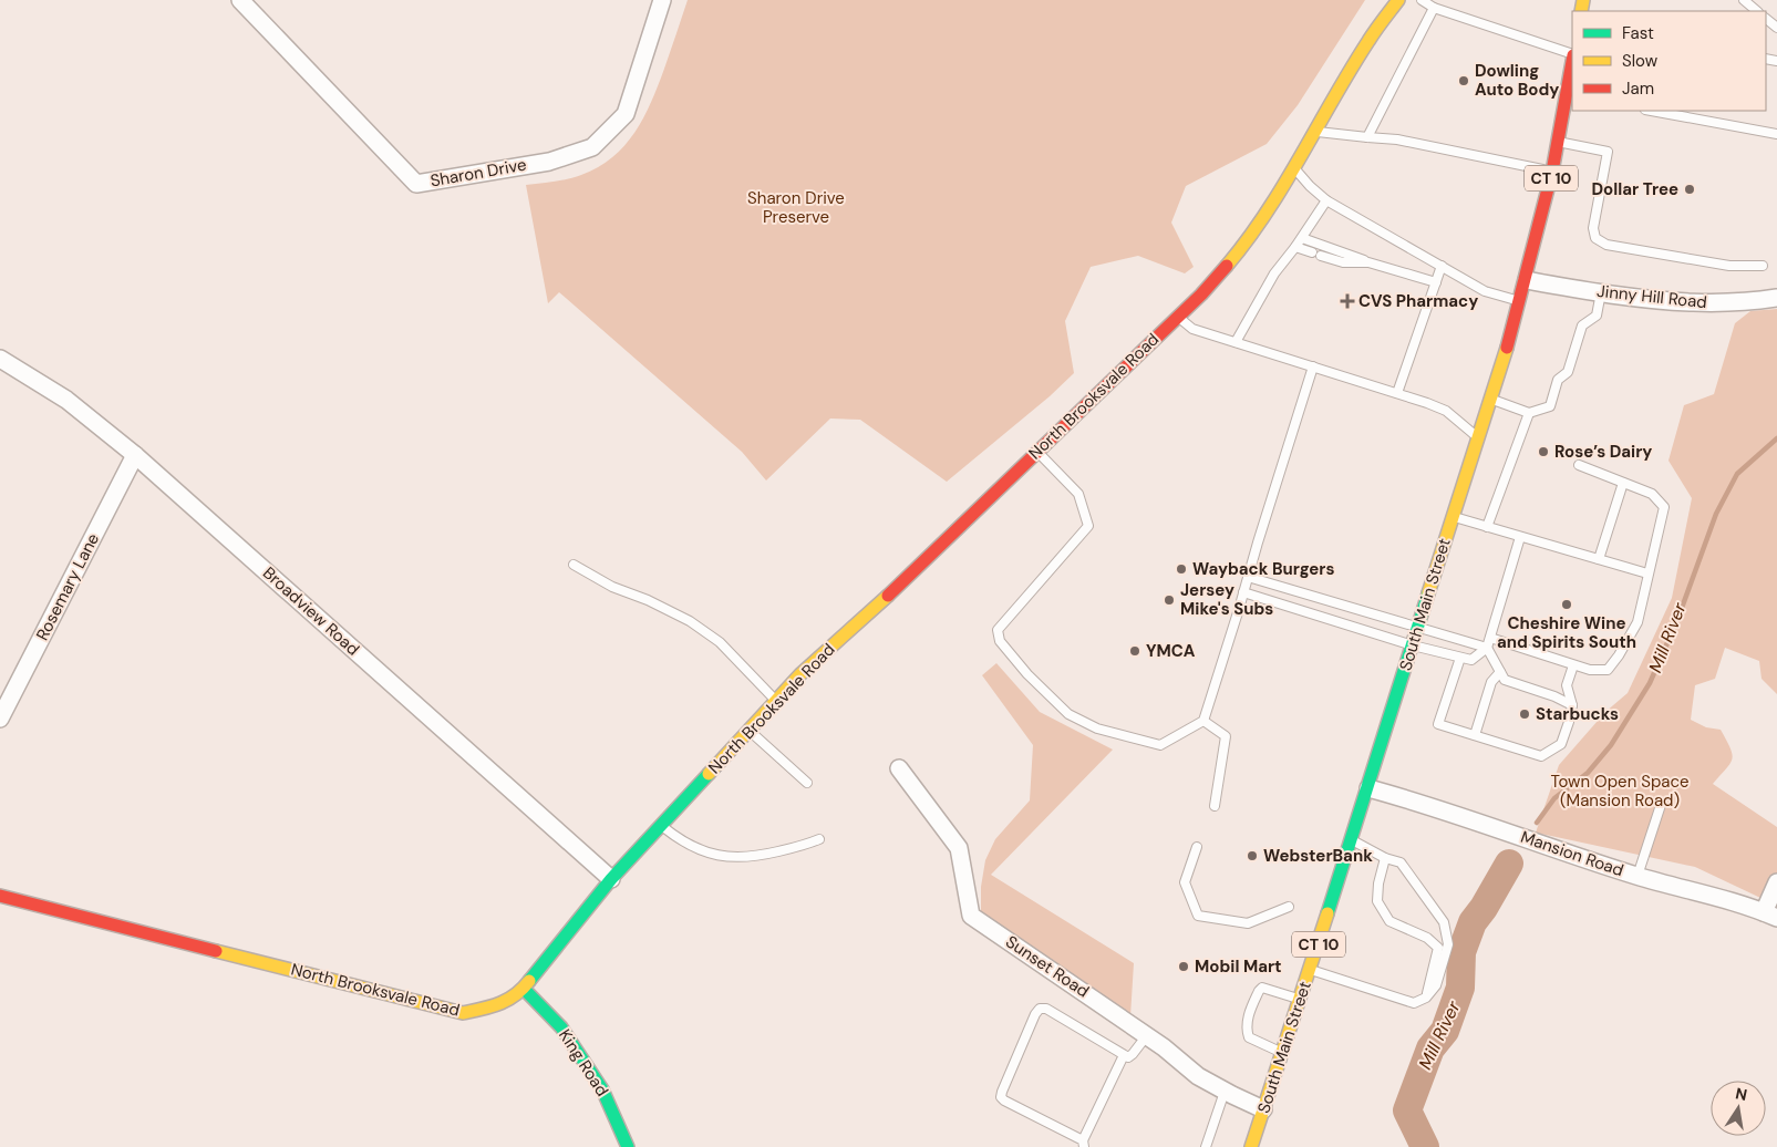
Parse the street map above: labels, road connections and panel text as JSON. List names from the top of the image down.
{
  "streets": {
    "main road": [
      "CT 10",
      "North Brooksvale Road",
      "South Main Street",
      "King Road"
    ],
    "street": [
      "Sharon Drive",
      "Jinny Hill Road",
      "Rosemary Lane",
      "Broadview Road",
      "Mansion Road",
      "Sunset Road"
    ]
  },
  "crossings": [
    ["Jinny Hill Road", "South Main Street"],
    ["North Brooksvale Road", "Broadview Road"],
    ["North Brooksvale Road", "King Road"],
    ["Rosemary Lane", "Broadview Road"],
    ["South Main Street", "Mansion Road"],
    ["South Main Street", "Sunset Road"]
  ],
  "water": ["Mill River"],
  "parks": ["Sharon Drive Preserve", "Town Open Space (Mansion Road)"],
  "places": {
    "other": [
      "Dowling Auto Body",
      "Dollar Tree",
      "Rose’s Dairy",
      "Wayback Burgers",
      "Jersey Mike's Subs",
      "Cheshire Wine and Spirits South",
      "YMCA",
      "Starbucks",
      "WebsterBank",
      "Mobil Mart"
    ],
    "health": ["CVS Pharmacy"]
  },
  "legend": ["Fast", "Slow", "Jam"],
  "north": "top"
}
